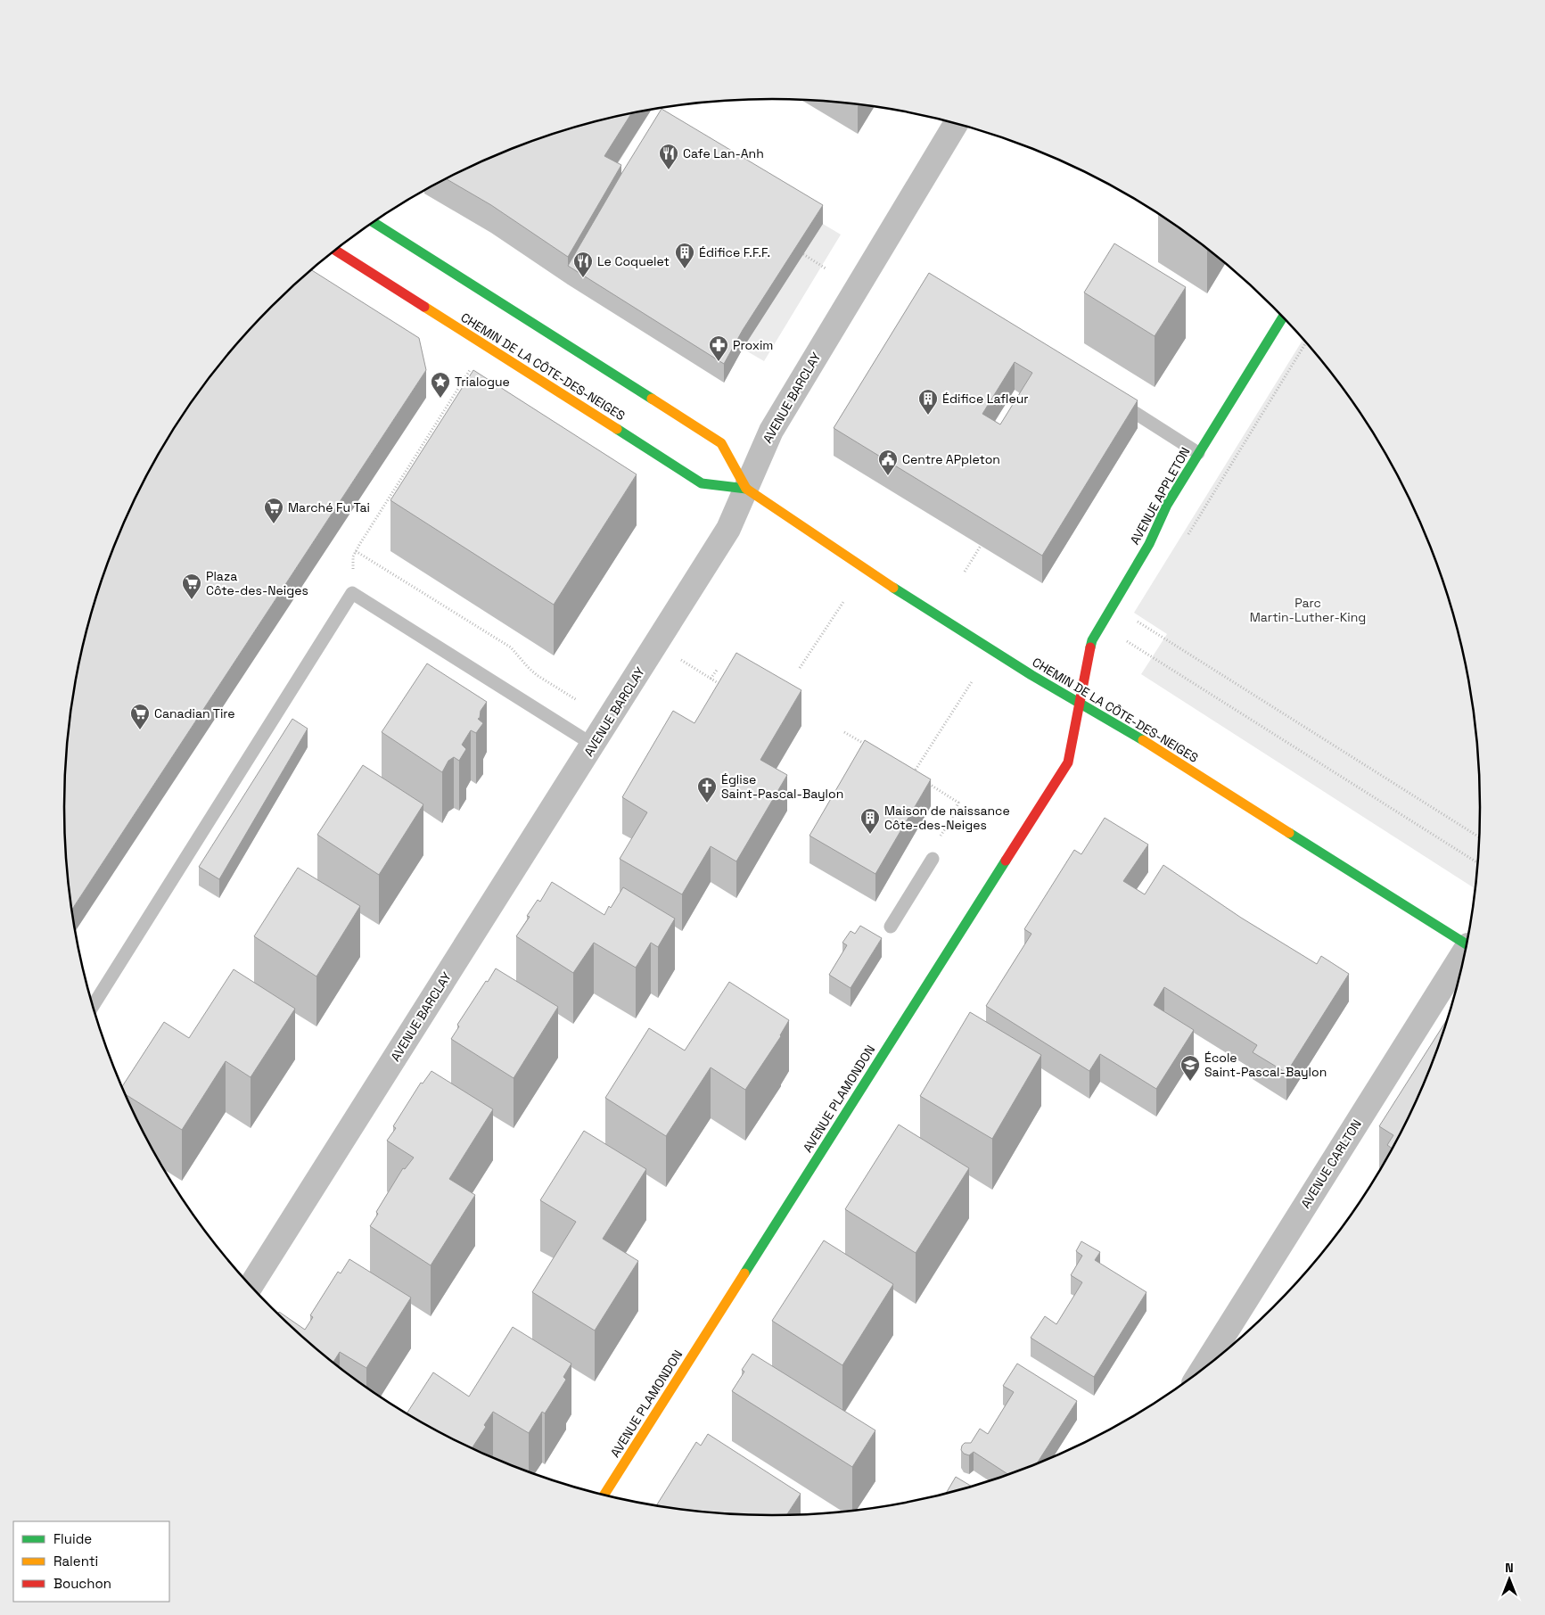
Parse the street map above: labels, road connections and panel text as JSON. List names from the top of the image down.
{
  "streets": {
    "main road": ["CHEMIN DE LA CÔTE-DES-NEIGES", "AVENUE APPLETON", "AVENUE PLAMONDON"],
    "street": ["AVENUE BARCLAY", "AVENUE CARLTON"]
  },
  "crossings": [
    ["CHEMIN DE LA CÔTE-DES-NEIGES", "AVENUE BARCLAY"],
    ["CHEMIN DE LA CÔTE-DES-NEIGES", "AVENUE APPLETON"],
    ["CHEMIN DE LA CÔTE-DES-NEIGES", "AVENUE PLAMONDON"],
    ["AVENUE APPLETON", "AVENUE PLAMONDON"]
  ],
  "parks": ["Parc Martin-Luther-King"],
  "places": {
    "restaurant": ["Cafe Lan-Anh", "Le Coquelet"],
    "building": ["Édifice F.F.F.", "Édifice Lafleur", "Maison de naissance Côte-des-Neiges"],
    "pharmacy": ["Proxim"],
    "place": ["Trialogue"],
    "public building": ["Centre APpleton"],
    "supermarket": ["Marché Fu Tai", "Plaza Côte-des-Neiges", "Canadian Tire"],
    "church": ["Église Saint-Pascal-Baylon"],
    "school or university": ["École Saint-Pascal-Baylon"]
  },
  "legend": ["Fluide", "Ralenti", "Bouchon"],
  "north": "top"
}
